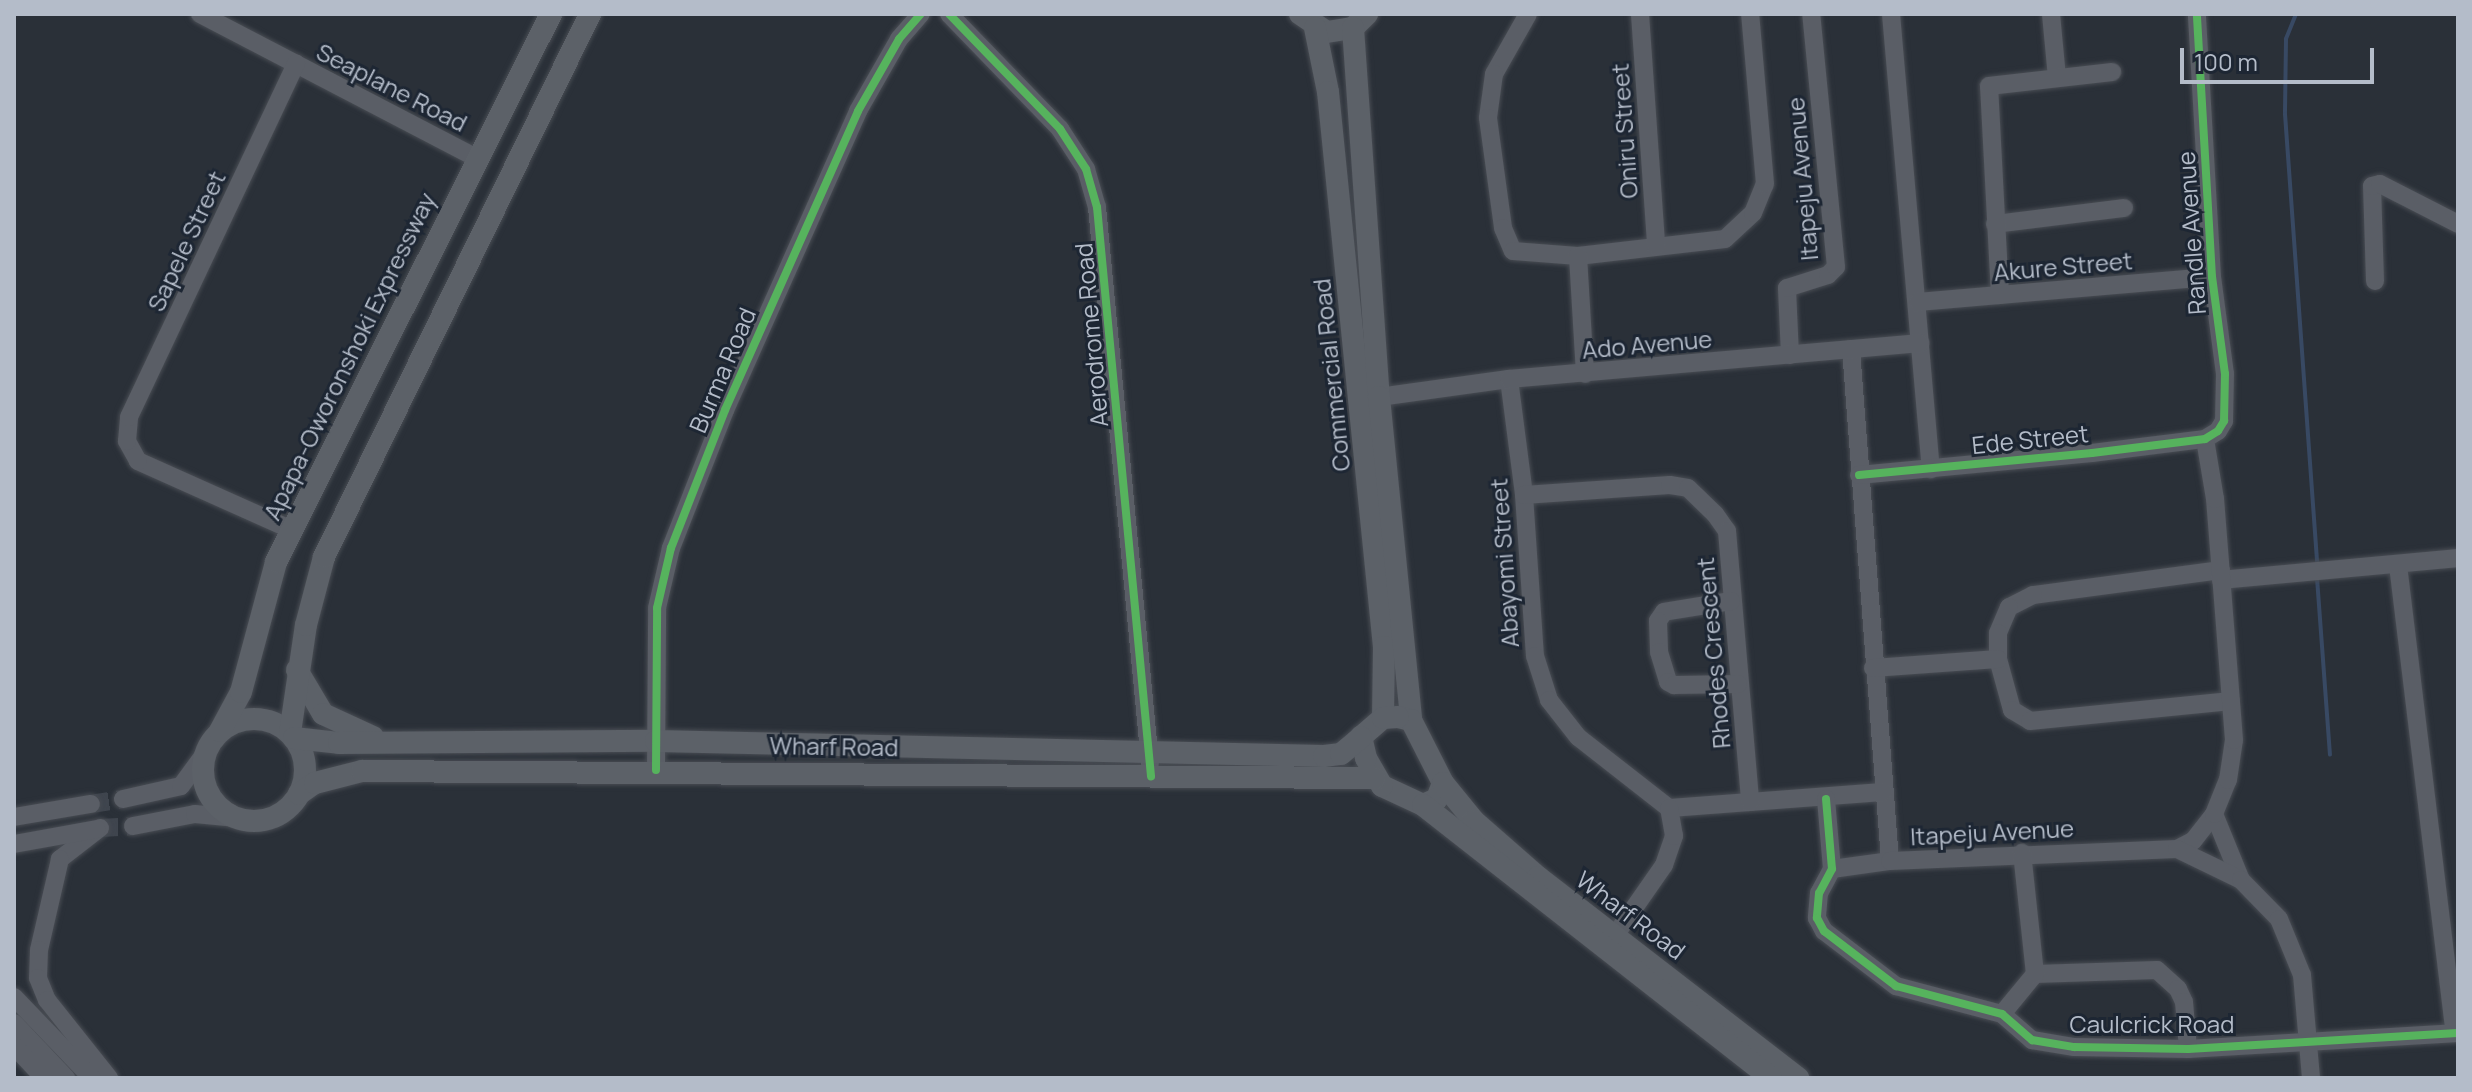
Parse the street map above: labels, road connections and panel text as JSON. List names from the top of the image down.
{
  "streets": {
    "main road": ["Apapa-Oworonshoki Expressway", "Commercial Road", "Wharf Road"],
    "street": [
      "Seaplane Road",
      "Oniru Street",
      "Itapeju Avenue",
      "Randle Avenue",
      "Sapele Street",
      "Akure Street",
      "Aerodrome Road",
      "Ado Avenue",
      "Burma Road",
      "Ede Street",
      "Abayomi Street",
      "Rhodes Crescent",
      "Caulcrick Road"
    ]
  },
  "crossings": [
    ["Seaplane Road", "Sapele Street"],
    ["Seaplane Road", "Apapa-Oworonshoki Expressway"],
    ["Itapeju Avenue", "Ado Avenue"],
    ["Itapeju Avenue", "Ede Street"],
    ["Itapeju Avenue", "Caulcrick Road"],
    ["Randle Avenue", "Akure Street"],
    ["Randle Avenue", "Ede Street"],
    ["Sapele Street", "Apapa-Oworonshoki Expressway"],
    ["Aerodrome Road", "Wharf Road"],
    ["Ado Avenue", "Commercial Road"],
    ["Ado Avenue", "Abayomi Street"],
    ["Apapa-Oworonshoki Expressway", "Wharf Road"],
    ["Burma Road", "Wharf Road"],
    ["Commercial Road", "Wharf Road"],
    ["Abayomi Street", "Rhodes Crescent"]
  ],
  "scale_bar": "100 m"
}
